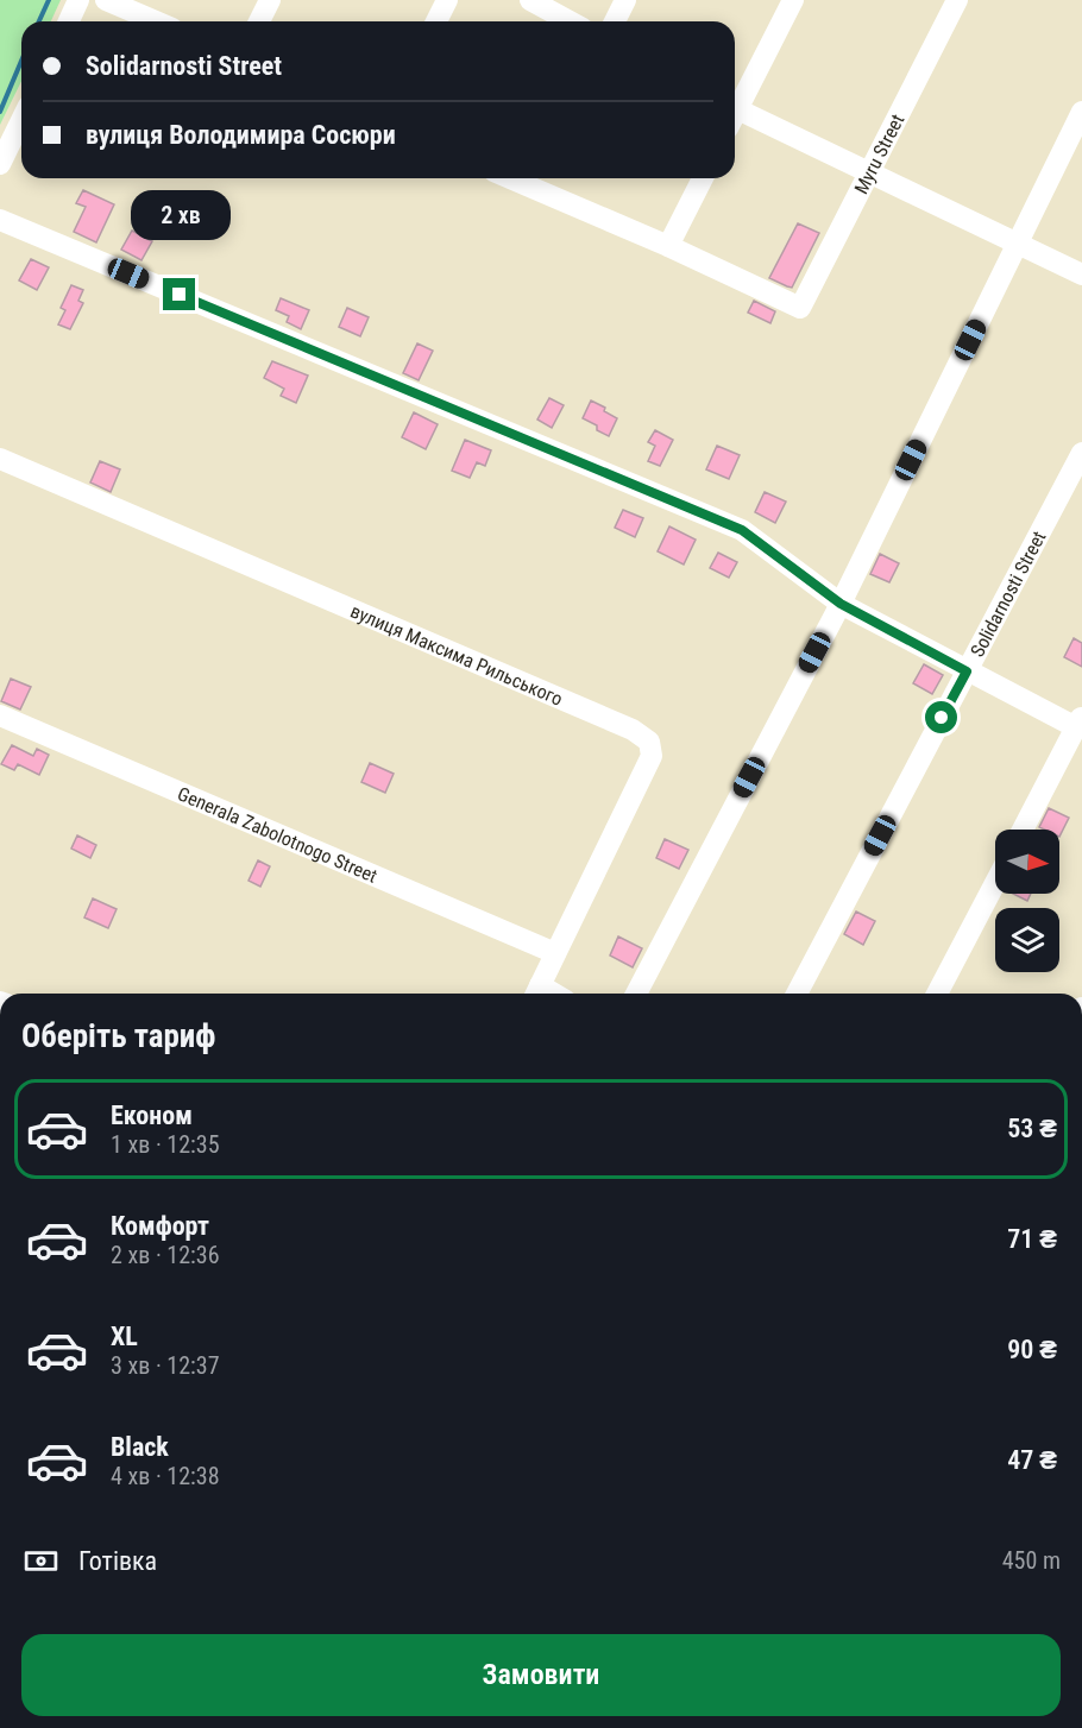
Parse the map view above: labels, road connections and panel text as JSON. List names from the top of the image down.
{
  "streets": {
    "street": [
      "Myru Street",
      "Solidarnosti Street",
      "вулиця Максима Рильського",
      "Generala Zabolotnogo Street"
    ]
  },
  "crossings": [
    ["вулиця Максима Рильського", "Generala Zabolotnogo Street"]
  ],
  "north": "right",
  "page": {
    "banner": ["Solidarnosti Street", "вулиця Володимира Сосюри"],
    "bubble": "2 хв",
    "heading": "Оберіть тариф",
    "list": [
      {
        "name": "Економ",
        "note": "1 хв · 12:35",
        "value": "53 ₴"
      },
      {
        "name": "Комфорт",
        "note": "2 хв · 12:36",
        "value": "71 ₴"
      },
      {
        "name": "XL",
        "note": "3 хв · 12:37",
        "value": "90 ₴"
      },
      {
        "name": "Black",
        "note": "4 хв · 12:38",
        "value": "47 ₴"
      }
    ],
    "pay": ["Готівка", "450 m"],
    "buttons": "Замовити"
  }
}
